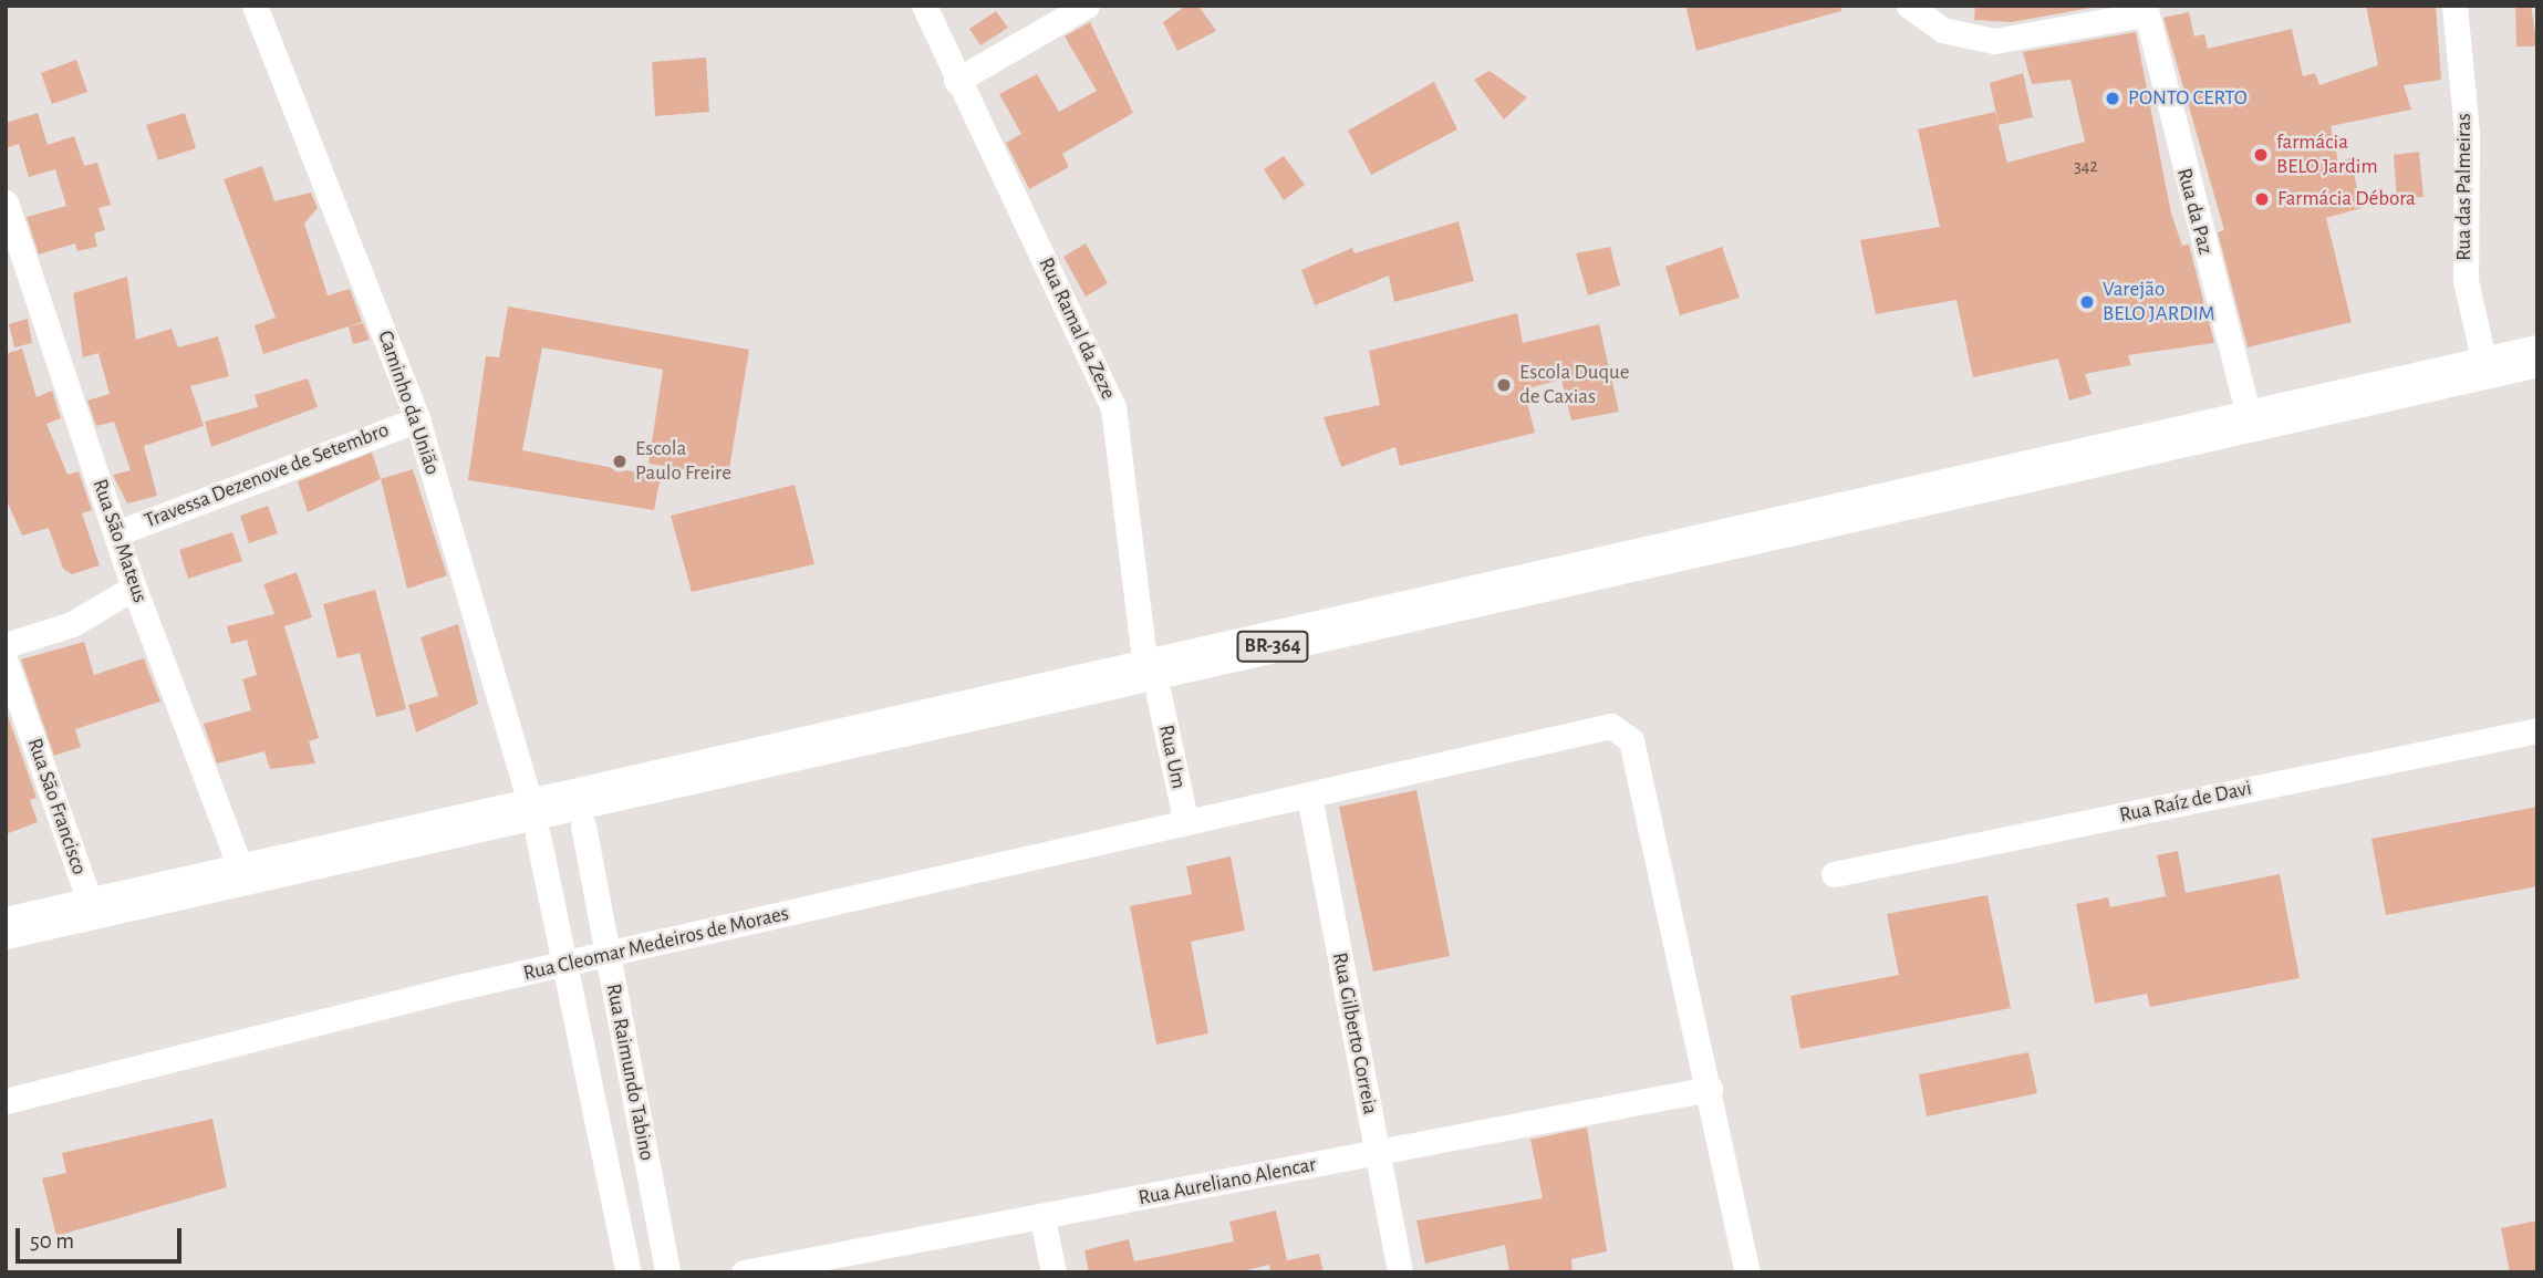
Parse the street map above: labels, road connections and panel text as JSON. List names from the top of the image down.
{
  "streets": {
    "highway": ["BR-364"],
    "street": [
      "Rua das Palmeiras",
      "Rua da Paz",
      "Rua Ramal da Zeze",
      "Caminho da União",
      "Travessa Dezenove de Setembro",
      "Rua São Mateus",
      "Rua Um",
      "Rua Raíz de Davi",
      "Rua São Francisco",
      "Rua Cleomar Medeiros de Moraes",
      "Rua Gilberto Correia",
      "Rua Raimundo Tabino",
      "Rua Aureliano Alencar"
    ]
  },
  "crossings": [
    ["Rua das Palmeiras", "BR-364"],
    ["Rua da Paz", "BR-364"],
    ["Rua Ramal da Zeze", "BR-364"],
    ["Rua Ramal da Zeze", "Rua Um"],
    ["Caminho da União", "Travessa Dezenove de Setembro"],
    ["Caminho da União", "BR-364"],
    ["Caminho da União", "Rua Raimundo Tabino"],
    ["Travessa Dezenove de Setembro", "Rua São Mateus"],
    ["Rua São Mateus", "BR-364"],
    ["BR-364", "Rua Um"],
    ["BR-364", "Rua São Francisco"],
    ["BR-364", "Rua Raimundo Tabino"],
    ["Rua Um", "Rua Cleomar Medeiros de Moraes"],
    ["Rua Cleomar Medeiros de Moraes", "Rua Gilberto Correia"],
    ["Rua Cleomar Medeiros de Moraes", "Rua Raimundo Tabino"],
    ["Rua Gilberto Correia", "Rua Aureliano Alencar"]
  ],
  "places": [
    "PONTO CERTO",
    "farmácia BELO Jardim",
    "Farmácia Débora",
    "Varejão BELO JARDIM",
    "Escola Duque de Caxias",
    "Escola Paulo Freire"
  ],
  "house_numbers": ["342"],
  "scale_bar": "50 m"
}
